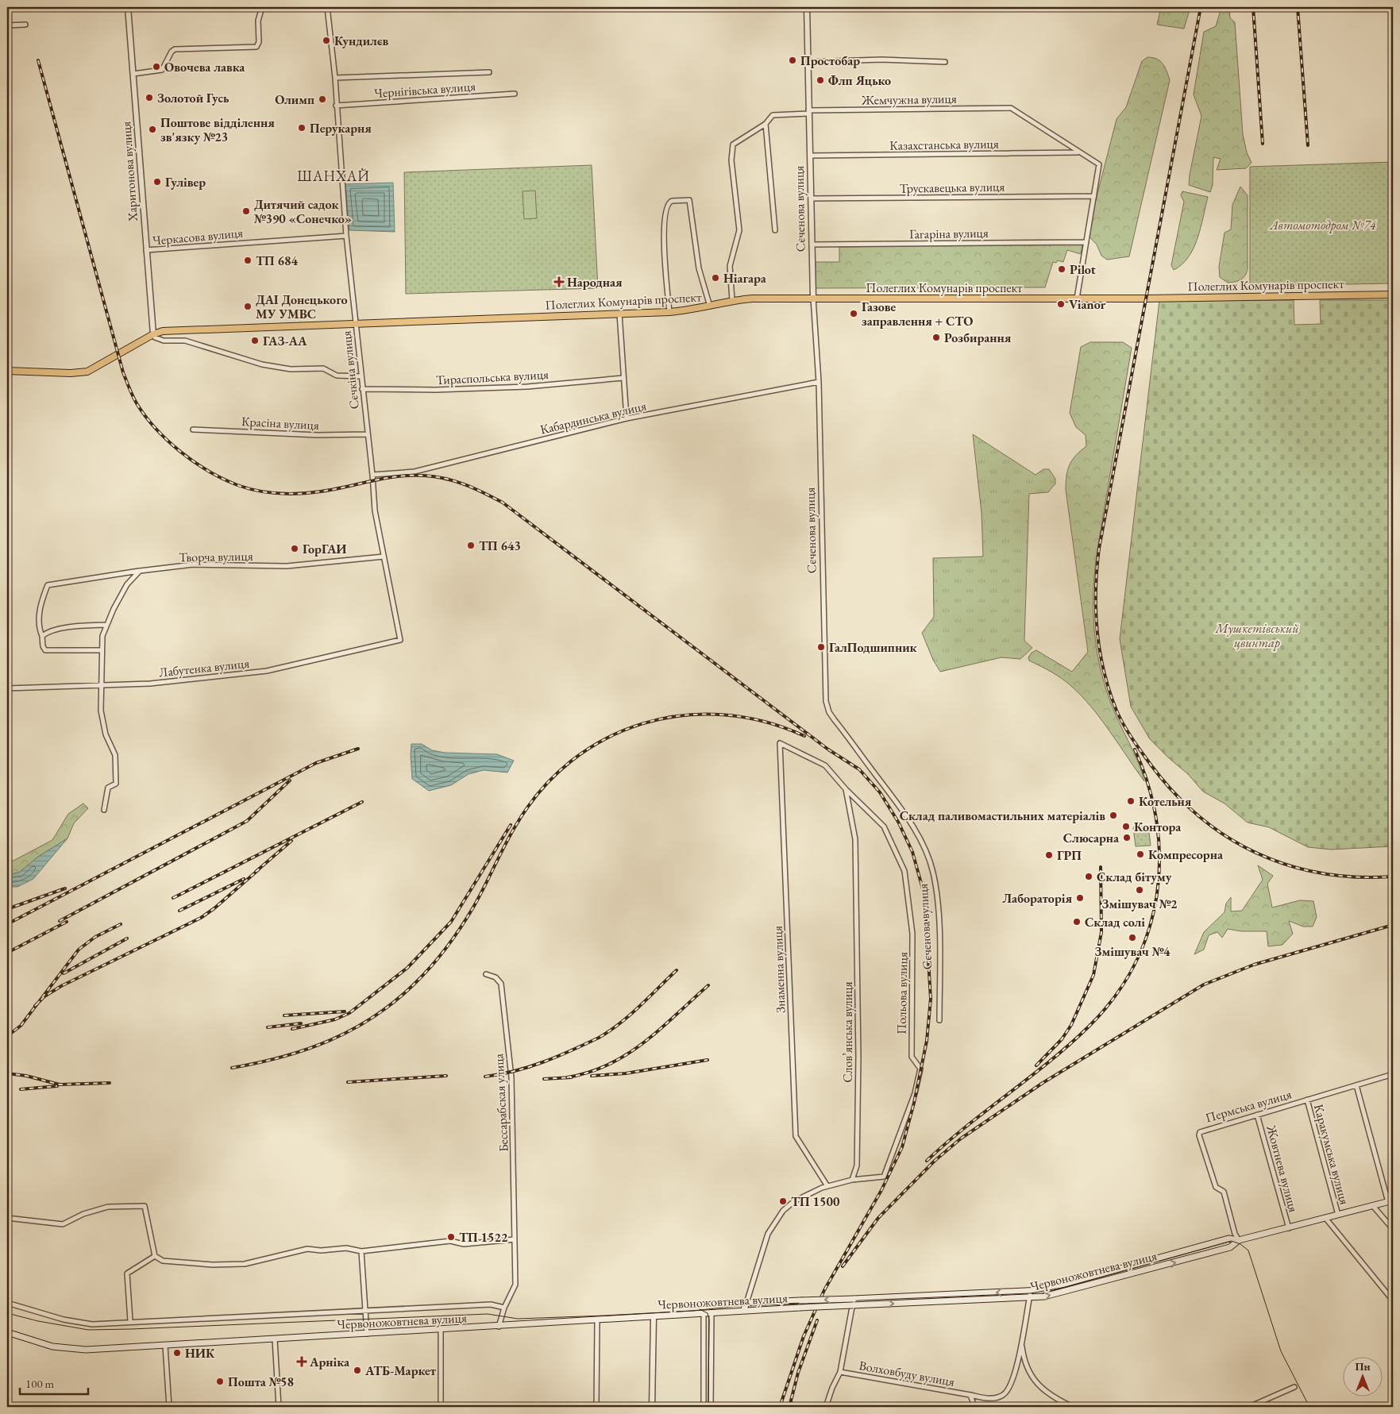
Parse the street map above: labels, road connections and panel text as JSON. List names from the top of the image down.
{
  "streets": {
    "main road": ["Полеглих Комунарів проспект", "Червоножовтнева вулиця"],
    "street": [
      "Чернігівська вулиця",
      "Жемчужна вулиця",
      "Казахстанська вулиця",
      "Харитонова вулиця",
      "Трускавецька вулиця",
      "Сєченова вулиця",
      "Гагаріна вулиця",
      "Черкасова вулиця",
      "Сєчкіна вулиця",
      "Тираспольська вулиця",
      "Кабардинська вулиця",
      "Красіна вулиця",
      "Творча вулиця",
      "Лабутенка вулиця",
      "Знаменна вулиця",
      "Польова вулиця",
      "Слов’янська вулиця",
      "Бессарабская улица",
      "Пермська вулиця",
      "Каракумська вулиця",
      "Жовтнева вулиця",
      "Волховбуду вулиця"
    ]
  },
  "crossings": [
    ["Чернігівська вулиця", "Сєчкіна вулиця"],
    ["Жемчужна вулиця", "Казахстанська вулиця"],
    ["Жемчужна вулиця", "Сєченова вулиця"],
    ["Казахстанська вулиця", "Сєченова вулиця"],
    ["Харитонова вулиця", "Черкасова вулиця"],
    ["Харитонова вулиця", "Полеглих Комунарів проспект"],
    ["Трускавецька вулиця", "Сєченова вулиця"],
    ["Сєченова вулиця", "Гагаріна вулиця"],
    ["Сєченова вулиця", "Полеглих Комунарів проспект"],
    ["Сєченова вулиця", "Кабардинська вулиця"],
    ["Черкасова вулиця", "Сєчкіна вулиця"],
    ["Полеглих Комунарів проспект", "Сєчкіна вулиця"],
    ["Сєчкіна вулиця", "Тираспольська вулиця"],
    ["Сєчкіна вулиця", "Кабардинська вулиця"],
    ["Сєчкіна вулиця", "Красіна вулиця"],
    ["Сєчкіна вулиця", "Творча вулиця"],
    ["Сєчкіна вулиця", "Лабутенка вулиця"],
    ["Знаменна вулиця", "Польова вулиця"],
    ["Знаменна вулиця", "Слов’янська вулиця"],
    ["Польова вулиця", "Слов’янська вулиця"],
    ["Бессарабская улица", "Червоножовтнева вулиця"],
    ["Пермська вулиця", "Каракумська вулиця"],
    ["Пермська вулиця", "Жовтнева вулиця"],
    ["Пермська вулиця", "Червоножовтнева вулиця"],
    ["Каракумська вулиця", "Червоножовтнева вулиця"],
    ["Жовтнева вулиця", "Червоножовтнева вулиця"],
    ["Червоножовтнева вулиця", "Волховбуду вулиця"]
  ],
  "districts": ["ШАНХАЙ"],
  "parks": ["Автомотодром №74", "Мушкетівський цвинтар"],
  "places": {
    "other": [
      "Кундилєв",
      "Простобар",
      "Овочева лавка",
      "Флп Яцько",
      "Золотой Гусь",
      "Олимп",
      "Перукарня",
      "Поштове відділення зв'язку №23",
      "Гулівер",
      "Дитячий садок №390 «Сонечко»",
      "ТП 684",
      "Pilot",
      "Ніагара",
      "Vianor",
      "ДАІ Донецького МУ УМВС",
      "Газове заправлення + СТО",
      "Розбирання",
      "ГАЗ-АА",
      "ТП 643",
      "ГорГАИ",
      "ГалПодшипник",
      "Котельня",
      "Склад паливомастильних матеріалів",
      "Контора",
      "Слюсарна",
      "Компресорна",
      "ГРП",
      "Склад бітуму",
      "Змішувач №2",
      "Лабораторія",
      "Склад солі",
      "Змішувач №4",
      "ТП 1500",
      "ТП 1522",
      "НИК",
      "АТБ-Маркет",
      "Пошта №58"
    ],
    "health": ["Народная", "Арніка"]
  },
  "scale_bar": "100 m",
  "north": "top"
}
